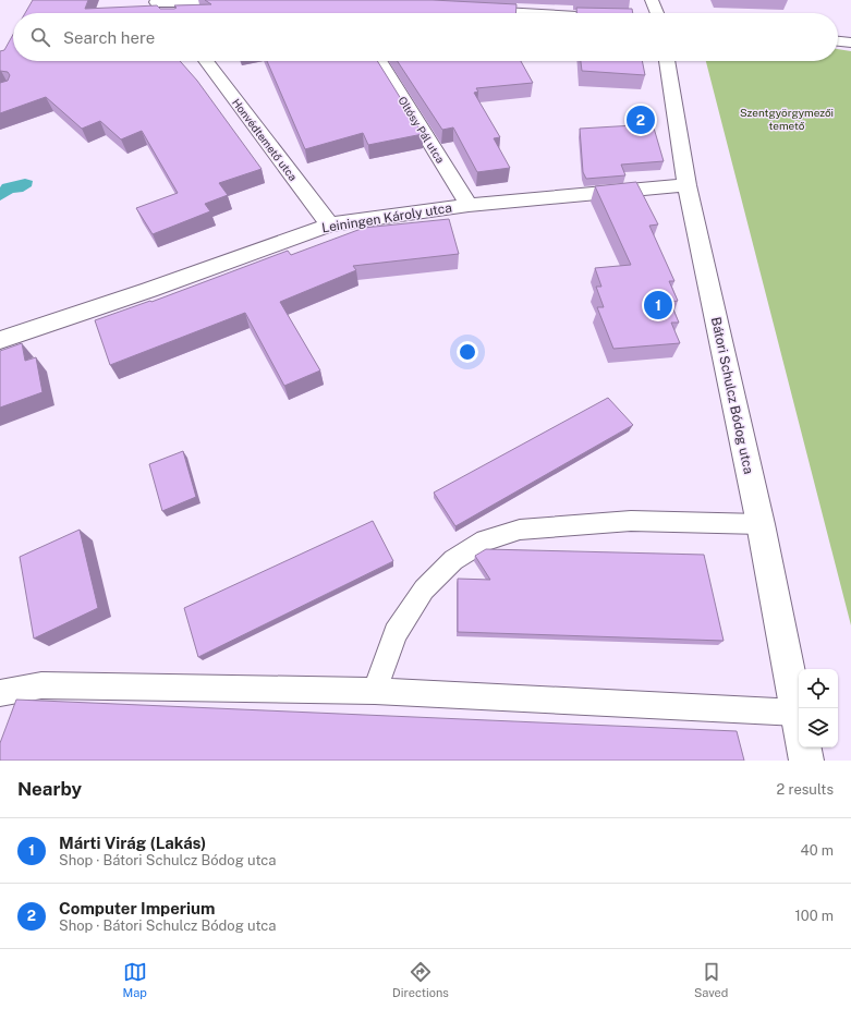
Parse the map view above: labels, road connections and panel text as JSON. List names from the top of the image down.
{
  "streets": {
    "street": [
      "Oltósy Pál utca",
      "Honvédtemető utca",
      "Leiningen Károly utca",
      "Bátori Schulcz Bódog utca"
    ]
  },
  "crossings": [
    ["Oltósy Pál utca", "Leiningen Károly utca"],
    ["Honvédtemető utca", "Leiningen Károly utca"],
    ["Leiningen Károly utca", "Bátori Schulcz Bódog utca"]
  ],
  "parks": ["Szentgyörgymezői temető"],
  "page": {
    "search": "Search here",
    "pins": ["2", "1"],
    "heading": ["Nearby", "2 results"],
    "list": [
      {
        "mark": "1",
        "name": "Márti Virág (Lakás)",
        "note": "Shop · Bátori Schulcz Bódog utca",
        "value": "40 m"
      },
      {
        "mark": "2",
        "name": "Computer Imperium",
        "note": "Shop · Bátori Schulcz Bódog utca",
        "value": "100 m"
      }
    ],
    "nav": ["Map", "Directions", "Saved"]
  }
}
